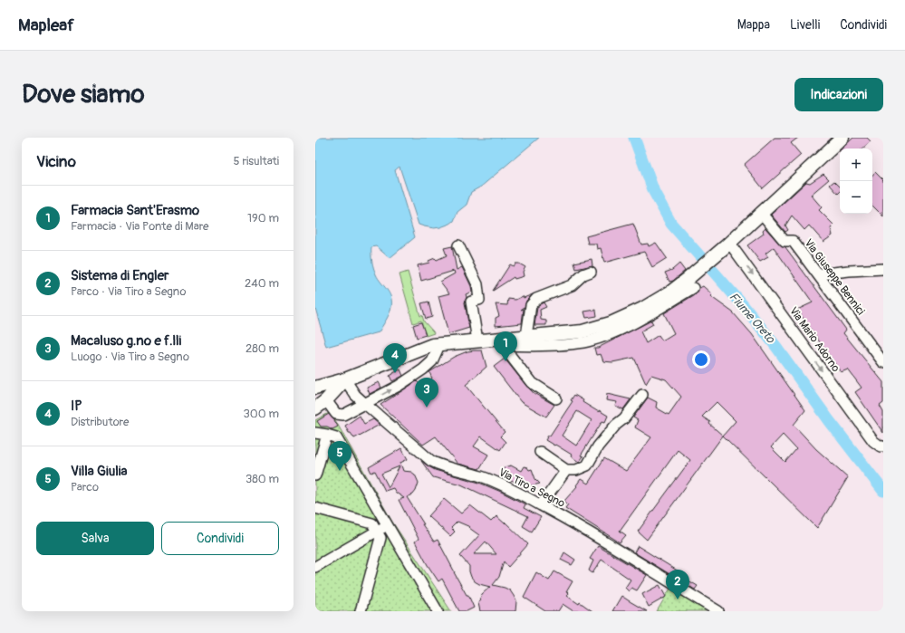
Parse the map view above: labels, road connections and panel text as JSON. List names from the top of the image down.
{
  "streets": {
    "street": ["Via Giuseppe Bennici", "Via Mario Adorno", "Via Tiro a Segno"]
  },
  "one_way": ["Via Mario Adorno"],
  "water": ["Fiume Oreto"],
  "page": {
    "header": "Mapleaf",
    "nav": ["Mappa", "Livelli", "Condividi"],
    "buttons": [
      "Indicazioni",
      ["Salva", "Condividi"]
    ],
    "title": "Dove siamo",
    "heading": ["Vicino", "5 risultati"],
    "map_buttons": ["+", "−"],
    "list": [
      {
        "mark": "1",
        "name": "Farmacia Sant'Erasmo",
        "note": "Farmacia · Via Ponte di Mare",
        "value": "190 m"
      },
      {
        "mark": "2",
        "name": "Sistema di Engler",
        "note": "Parco · Via Tiro a Segno",
        "value": "240 m"
      },
      {
        "mark": "3",
        "name": "Macaluso g.no e f.lli",
        "note": "Luogo · Via Tiro a Segno",
        "value": "280 m"
      },
      {
        "mark": "4",
        "name": "IP",
        "note": "Distributore",
        "value": "300 m"
      },
      {
        "mark": "5",
        "name": "Villa Giulia",
        "note": "Parco",
        "value": "380 m"
      }
    ],
    "pins": [
      "1",
      "4",
      "3",
      "5",
      "2"
    ]
  }
}
